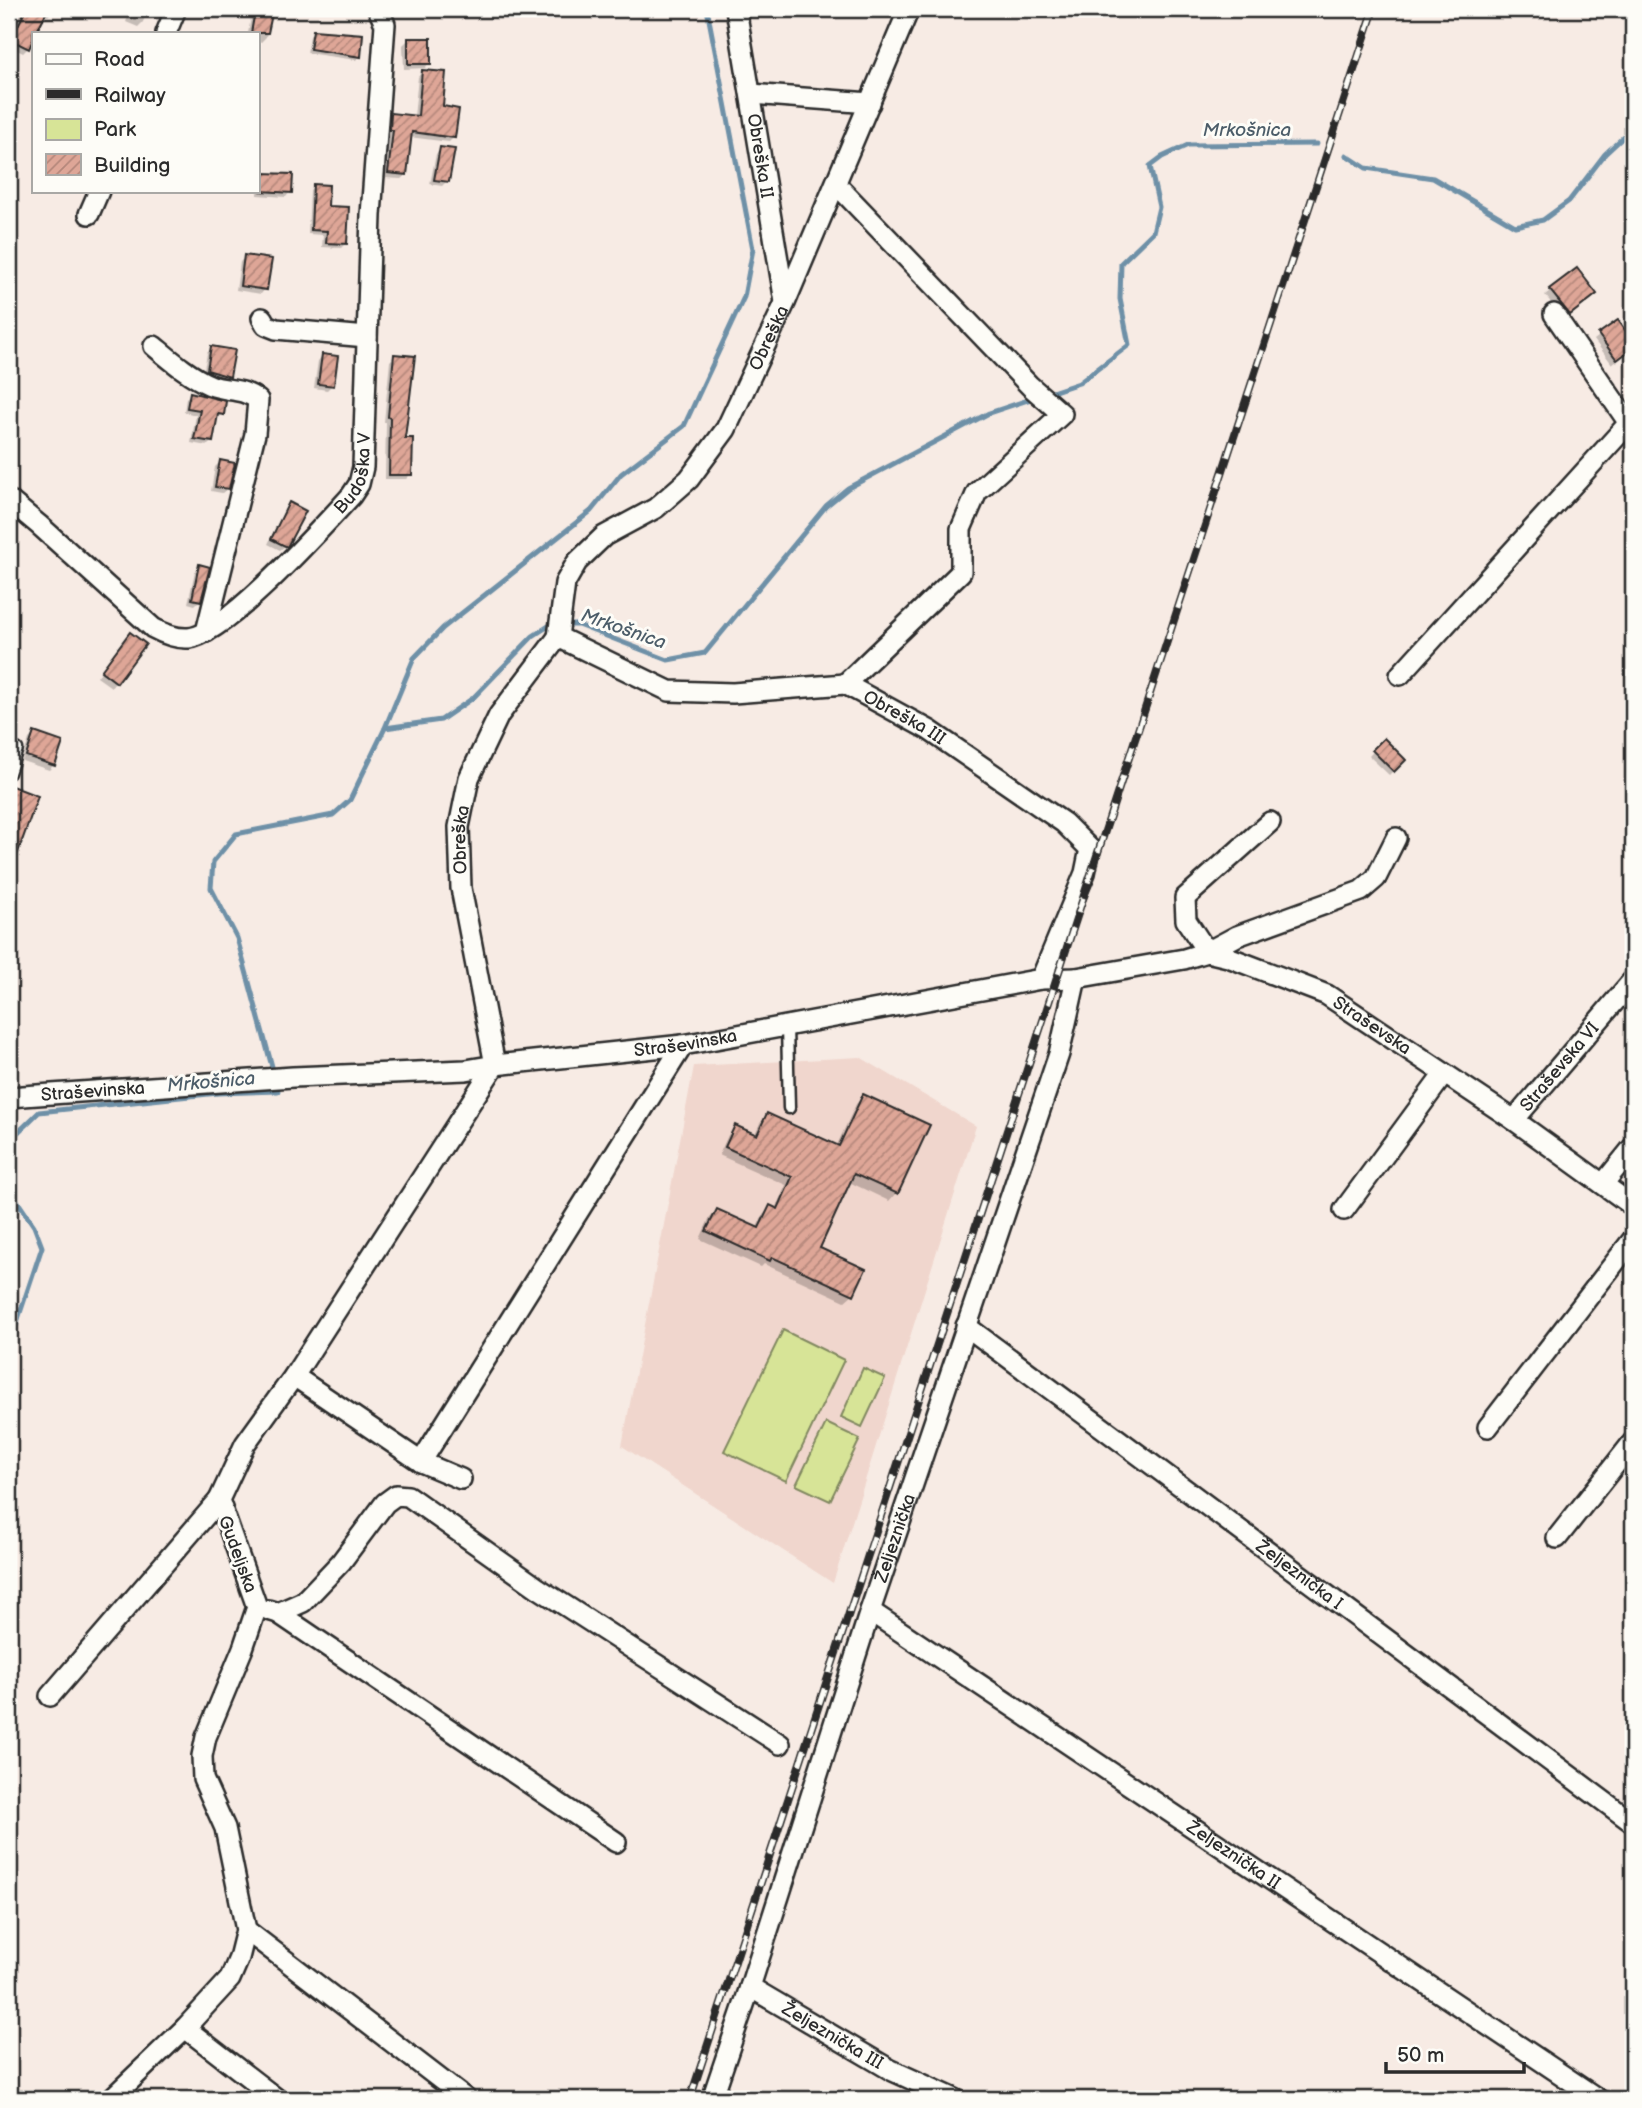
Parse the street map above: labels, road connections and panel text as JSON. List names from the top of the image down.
{
  "streets": {
    "street": [
      "Obreška II",
      "Obreška",
      "Budoška V",
      "Obreška III",
      "Straševska",
      "Straševinska",
      "Straševska VI",
      "Željeznička",
      "Gudeljska",
      "Željeznička I",
      "Željeznička II",
      "Željeznička III"
    ]
  },
  "crossings": [
    ["Obreška II", "Obreška"],
    ["Obreška", "Obreška III"],
    ["Obreška", "Straševinska"],
    ["Obreška", "Gudeljska"],
    ["Obreška III", "Straševinska"],
    ["Straševska", "Straševinska"],
    ["Straševska", "Straševska VI"],
    ["Straševska", "Željeznička"],
    ["Straševinska", "Željeznička"],
    ["Straševinska", "Gudeljska"],
    ["Željeznička", "Željeznička I"],
    ["Željeznička", "Željeznička II"],
    ["Željeznička", "Željeznička III"]
  ],
  "water": ["Mrkošnica"],
  "legend": [
    "Road",
    "Railway",
    "Park",
    "Building"
  ],
  "scale_bar": "50 m"
}
